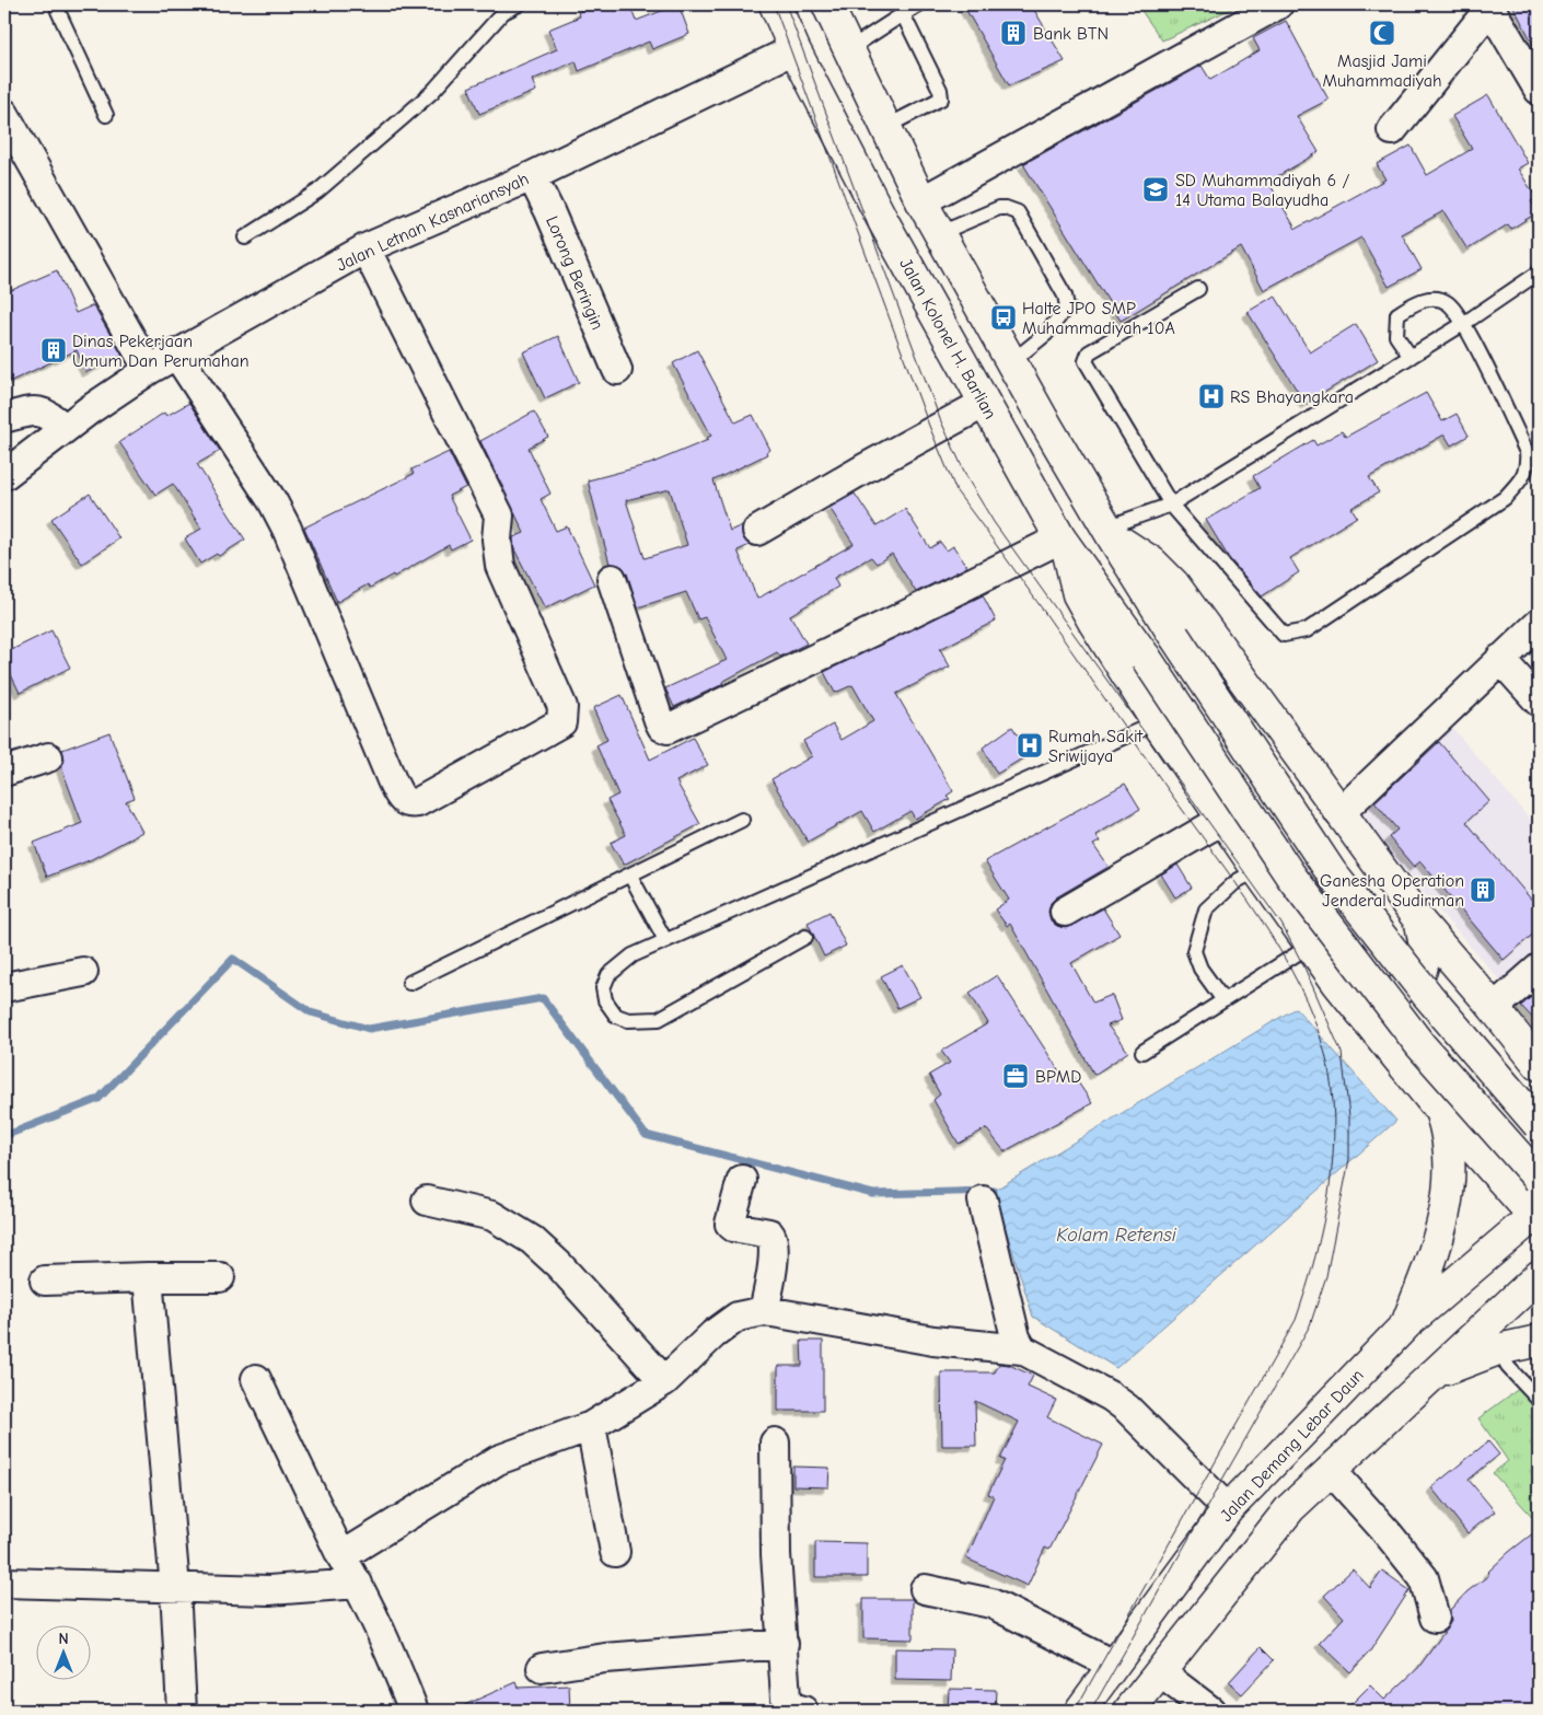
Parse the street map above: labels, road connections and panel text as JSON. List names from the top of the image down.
{
  "streets": {
    "highway": ["Jalan Kolonel H. Barlian", "Jalan Demang Lebar Daun"],
    "street": ["Jalan Letnan Kasnariansyah", "Lorong Beringin"]
  },
  "crossings": [
    ["Jalan Letnan Kasnariansyah", "Lorong Beringin"],
    ["Jalan Letnan Kasnariansyah", "Jalan Kolonel H. Barlian"]
  ],
  "water": ["Kolam Retensi"],
  "places": {
    "building": ["Bank BTN", "Dinas Pekerjaan Umum Dan Perumahan", "Ganesha Operation Jenderal Sudirman"],
    "mosque": ["Masjid Jami Muhammadiyah"],
    "school or university": ["SD Muhammadiyah 6 / 14 Utama Balayudha"],
    "bus stop": ["Halte JPO SMP Muhammadiyah 10A"],
    "hospital": ["RS Bhayangkara", "Rumah Sakit Sriwijaya"],
    "office": ["BPMD"]
  },
  "north": "top"
}
